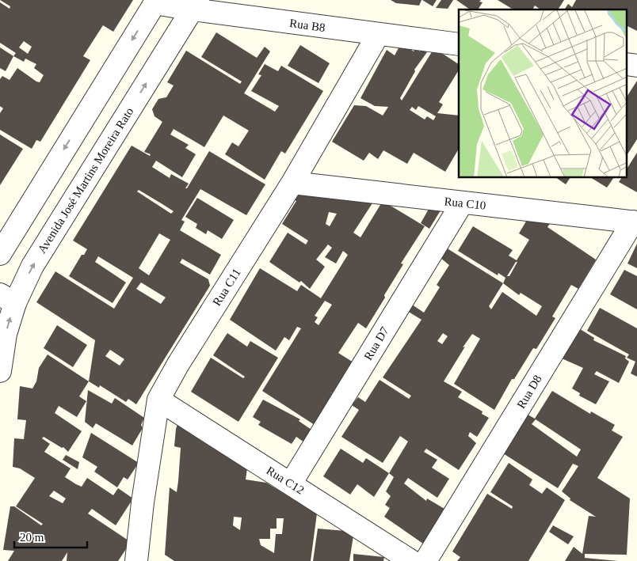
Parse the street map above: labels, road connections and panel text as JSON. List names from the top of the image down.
{
  "streets": {
    "street": [
      "Rua B8",
      "Avenida José Martins Moreira Rato",
      "Rua C10",
      "Rua C11",
      "Rua D7",
      "Rua D8",
      "Rua C12"
    ]
  },
  "crossings": [
    ["Rua B8", "Avenida José Martins Moreira Rato"],
    ["Rua B8", "Rua C11"],
    ["Rua C10", "Rua C11"],
    ["Rua C10", "Rua D7"],
    ["Rua C10", "Rua D8"],
    ["Rua C11", "Rua C12"],
    ["Rua D7", "Rua C12"]
  ],
  "scale_bar": "20 m"
}
